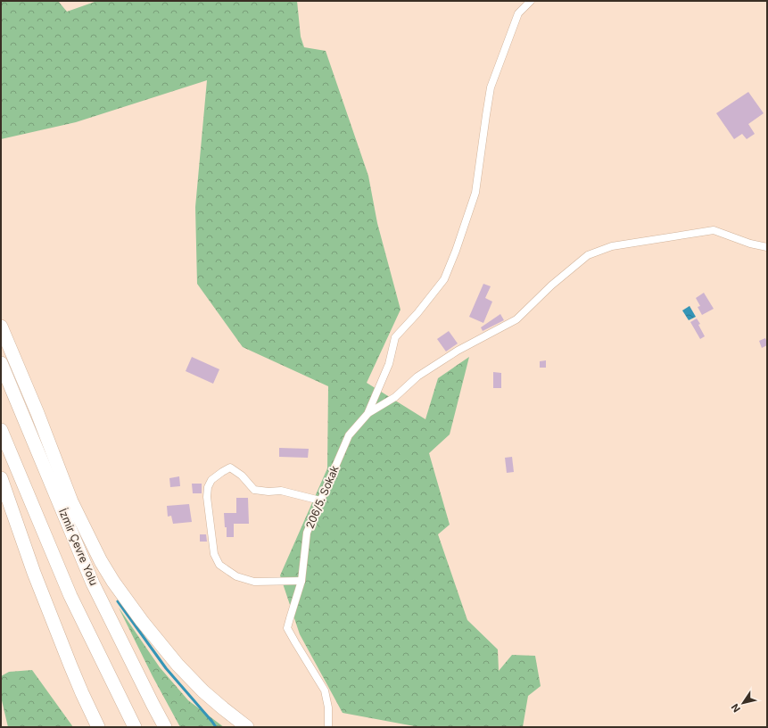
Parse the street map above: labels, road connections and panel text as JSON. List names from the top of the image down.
{
  "streets": {
    "highway": ["İzmir Çevre Yolu"],
    "street": ["206/5. Sokak"]
  },
  "north": "bottom left"
}
